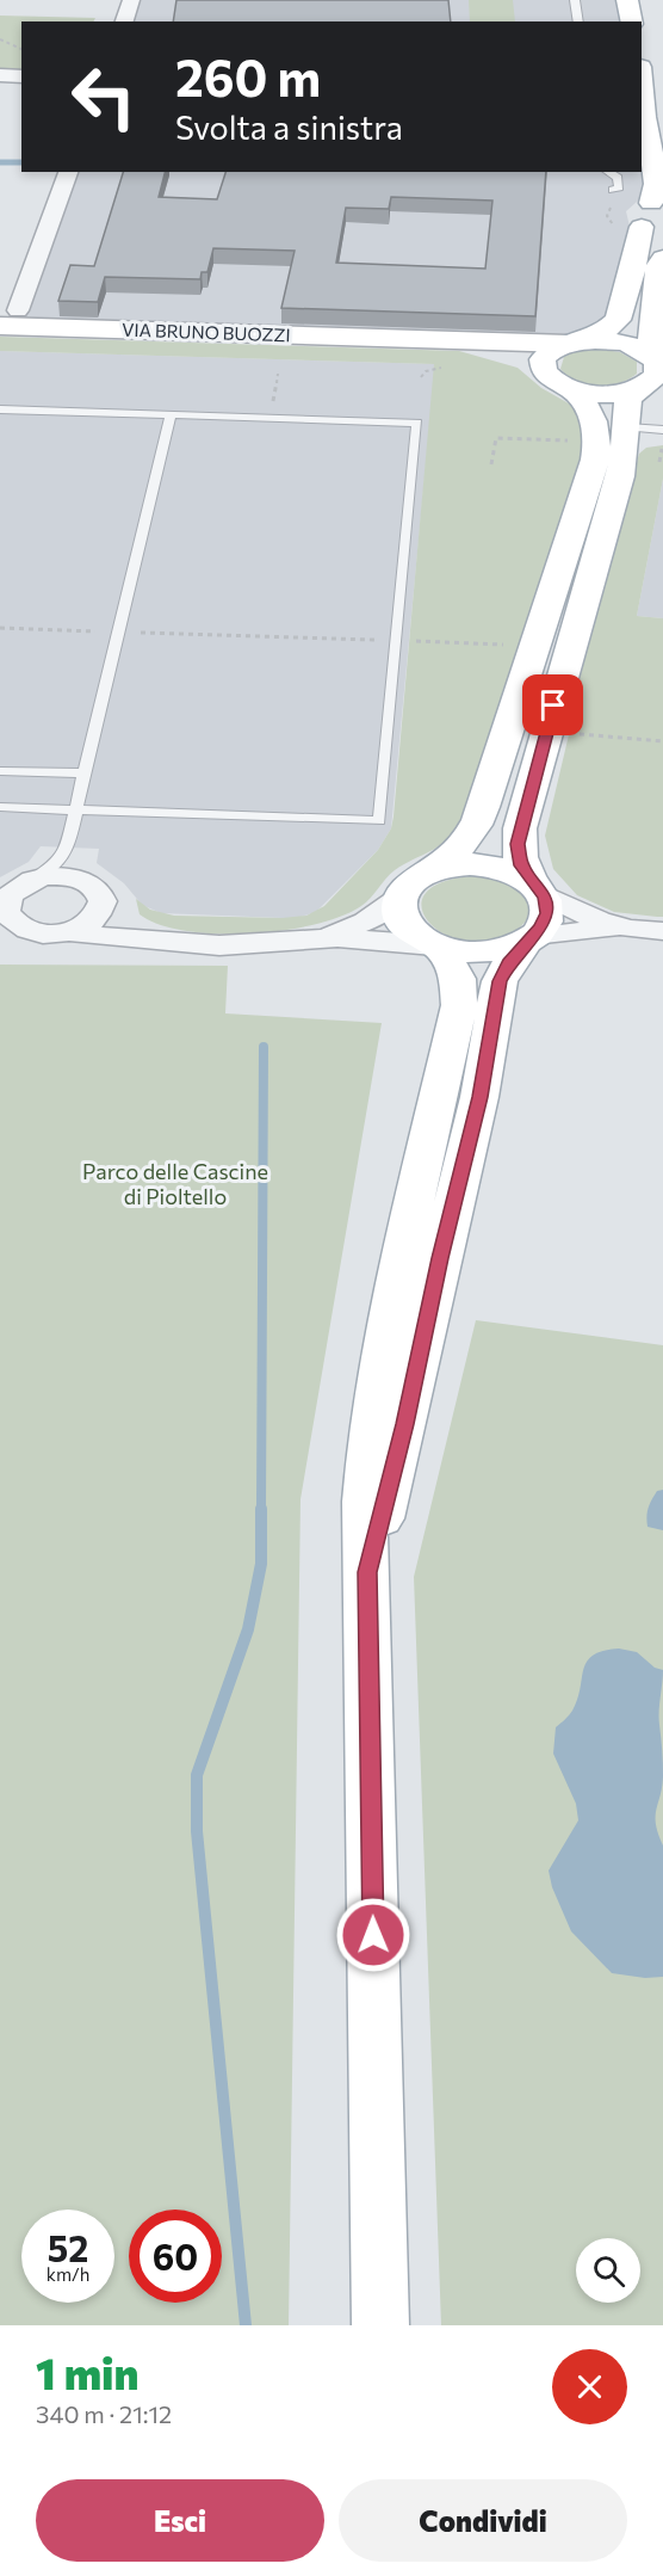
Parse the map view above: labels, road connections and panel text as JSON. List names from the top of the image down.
{
  "streets": {
    "main road": ["VIA BRUNO BUOZZI"]
  },
  "parks": ["Parco delle Cascine di Pioltello"],
  "page": {
    "turn": ["260 m", "Svolta a sinistra"],
    "speed": "52 km/h",
    "limit": "60",
    "heading": ["1 min", "340 m · 21:12"],
    "buttons": ["Esci", "Condividi"]
  }
}
